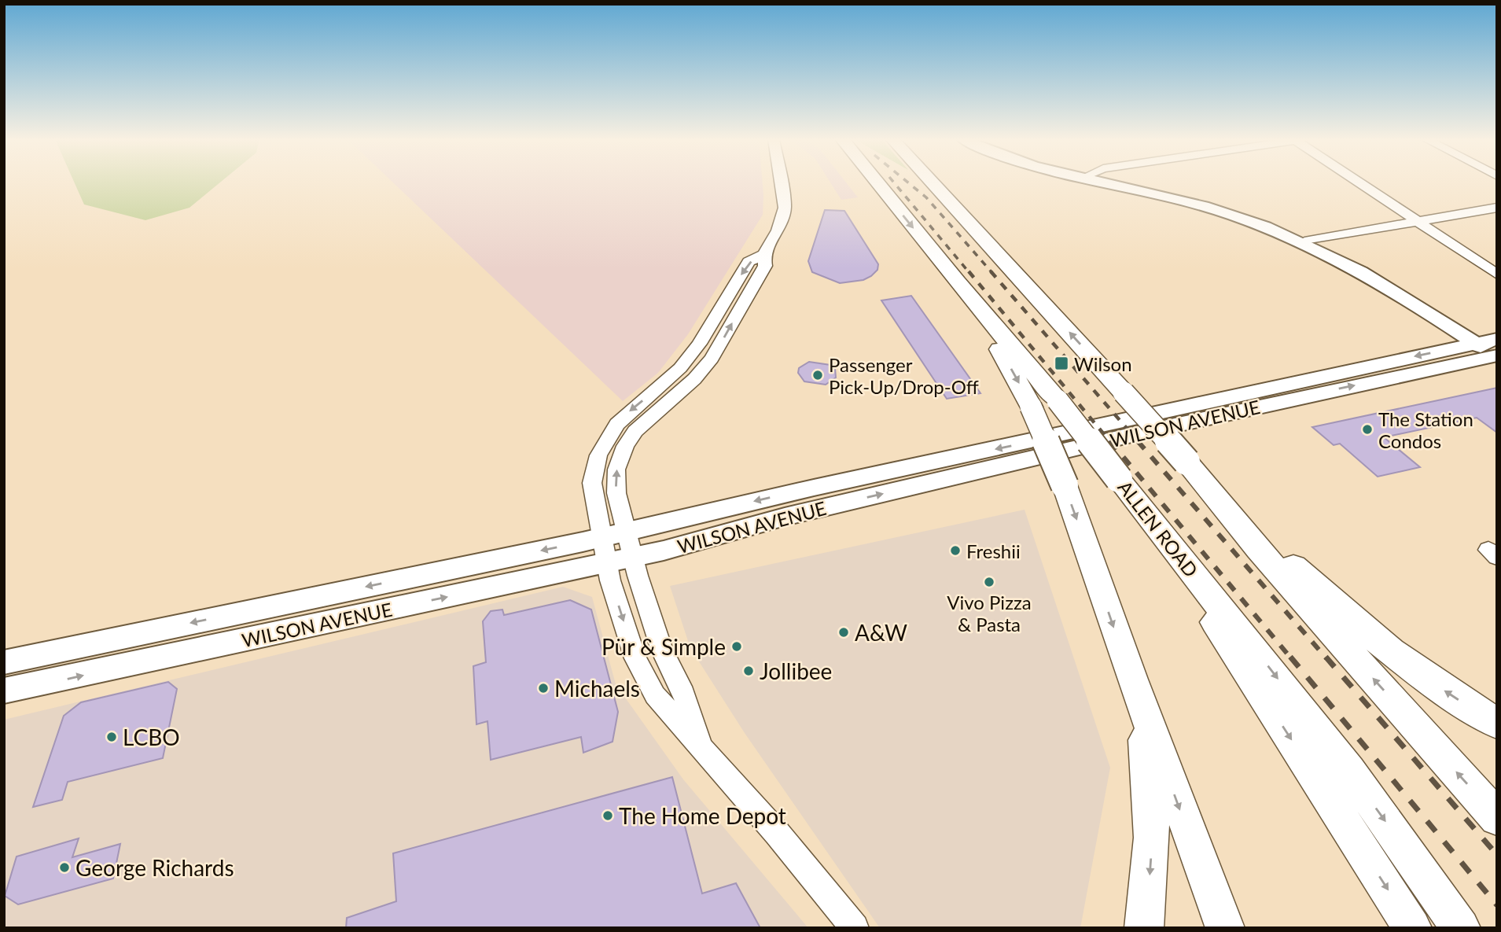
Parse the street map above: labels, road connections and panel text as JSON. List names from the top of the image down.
{
  "streets": {
    "highway": ["ALLEN ROAD"],
    "main road": ["WILSON AVENUE"]
  },
  "places": {
    "transit": ["Wilson"],
    "other": [
      "Passenger Pick-Up/Drop-Off",
      "The Station Condos",
      "Freshii",
      "Vivo Pizza & Pasta",
      "A&W",
      "Pür & Simple",
      "Jollibee",
      "Michaels",
      "LCBO",
      "The Home Depot",
      "George Richards"
    ]
  }
}
